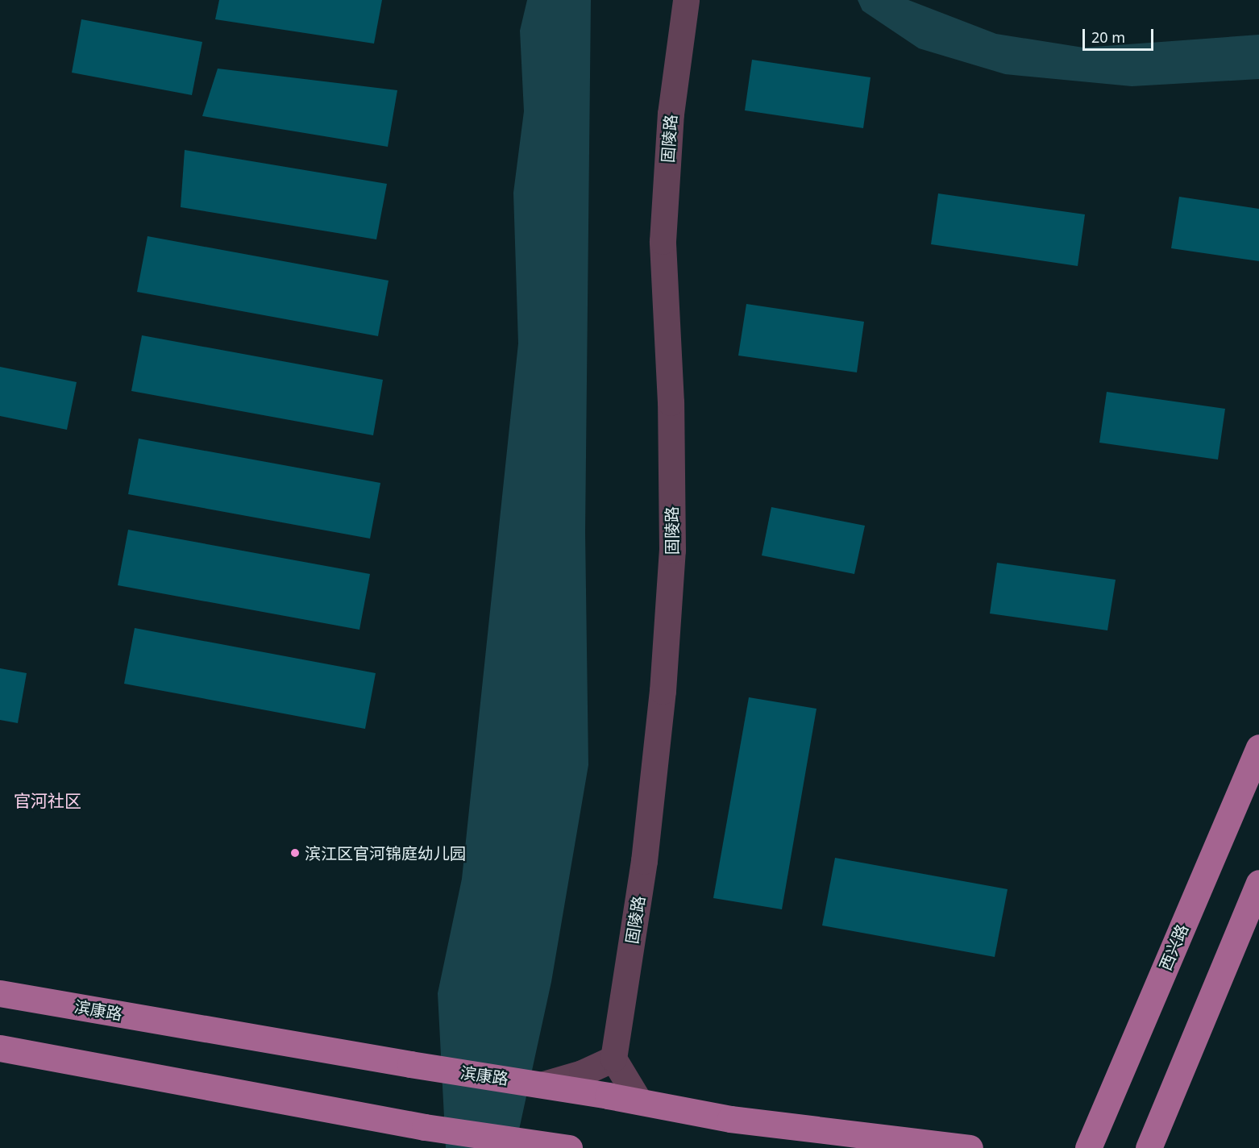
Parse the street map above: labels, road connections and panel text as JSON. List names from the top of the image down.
{
  "streets": {
    "main road": ["西兴路", "滨康路"],
    "street": ["固陵路"]
  },
  "districts": ["官河社区"],
  "places": ["滨江区官河锦庭幼儿园"],
  "scale_bar": "20 m"
}
